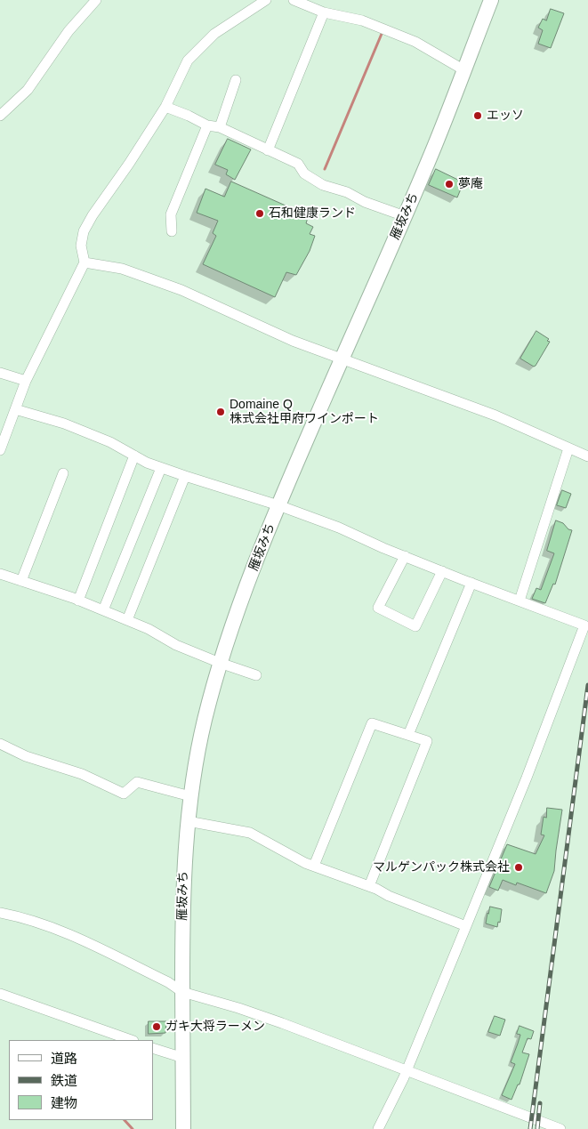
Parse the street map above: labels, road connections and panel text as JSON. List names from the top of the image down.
{
  "streets": {
    "highway": ["雁坂みち"]
  },
  "places": [
    "エッソ",
    "夢庵",
    "石和健康ランド",
    "Domaine Q 株式会社甲府ワインポート",
    "マルゲンパック株式会社",
    "ガキ大将ラーメン"
  ],
  "legend": ["道路", "鉄道", "建物"]
}
